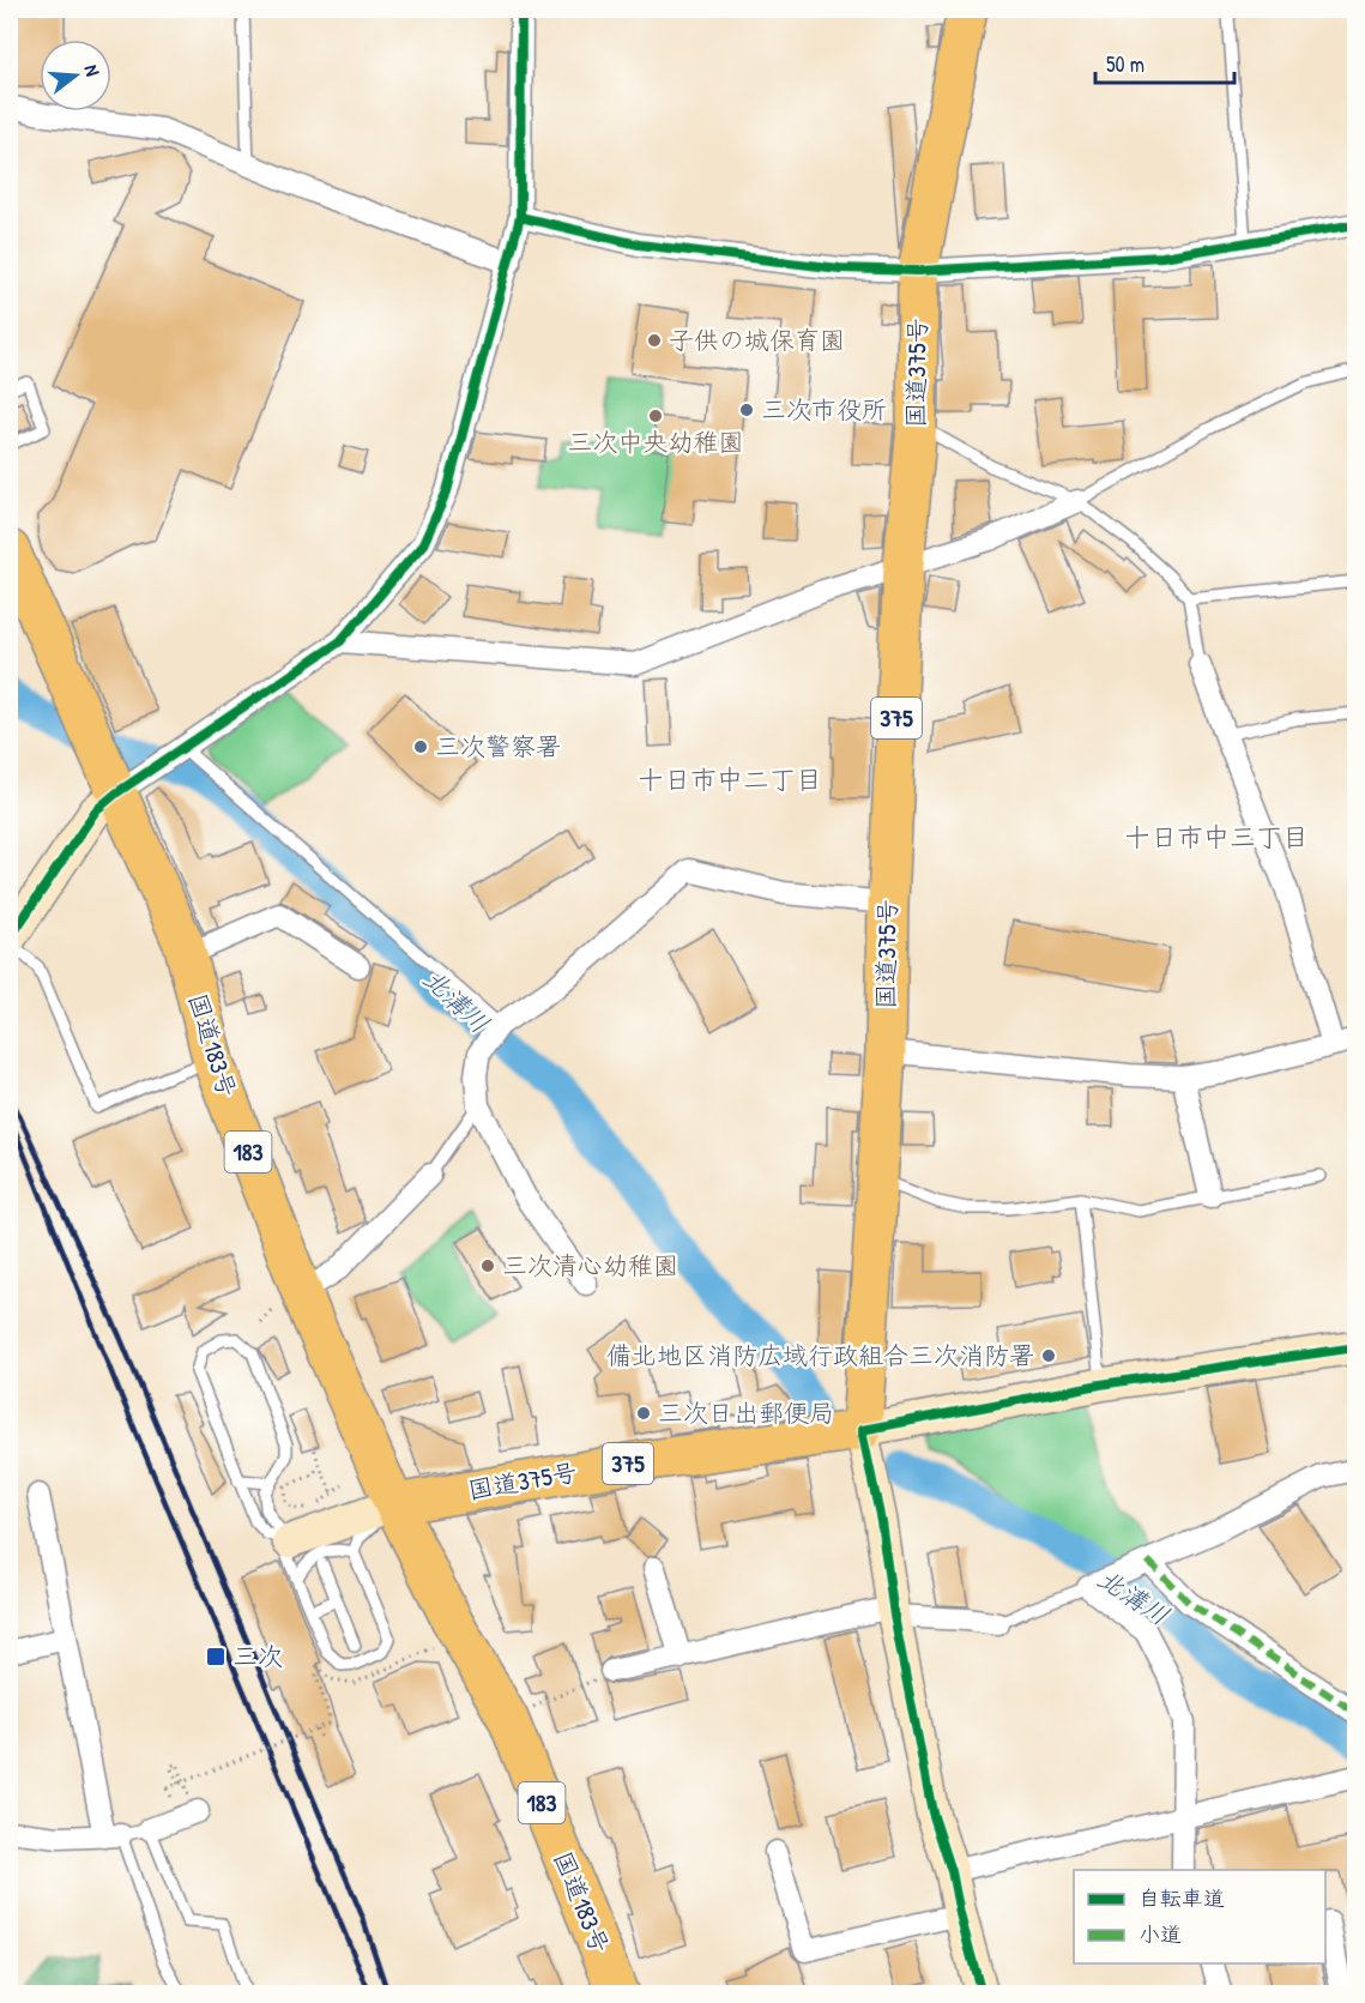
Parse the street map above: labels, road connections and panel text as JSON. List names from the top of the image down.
{
  "streets": {
    "highway": [
      "国道375号",
      "375",
      "国道183号",
      "183"
    ]
  },
  "crossings": [
    ["国道375号", "国道183号"]
  ],
  "districts": ["十日市中二丁目", "十日市中三丁目"],
  "water": ["北溝川"],
  "places": {
    "other": [
      "子供の城保育園",
      "三次市役所",
      "三次中央幼稚園",
      "三次警察署",
      "三次清心幼稚園",
      "備北地区消防広域行政組合三次消防署",
      "三次日出郵便局"
    ],
    "transit": ["三次"]
  },
  "legend": ["自転車道", "小道"],
  "scale_bar": "50 m",
  "north": "right"
}
